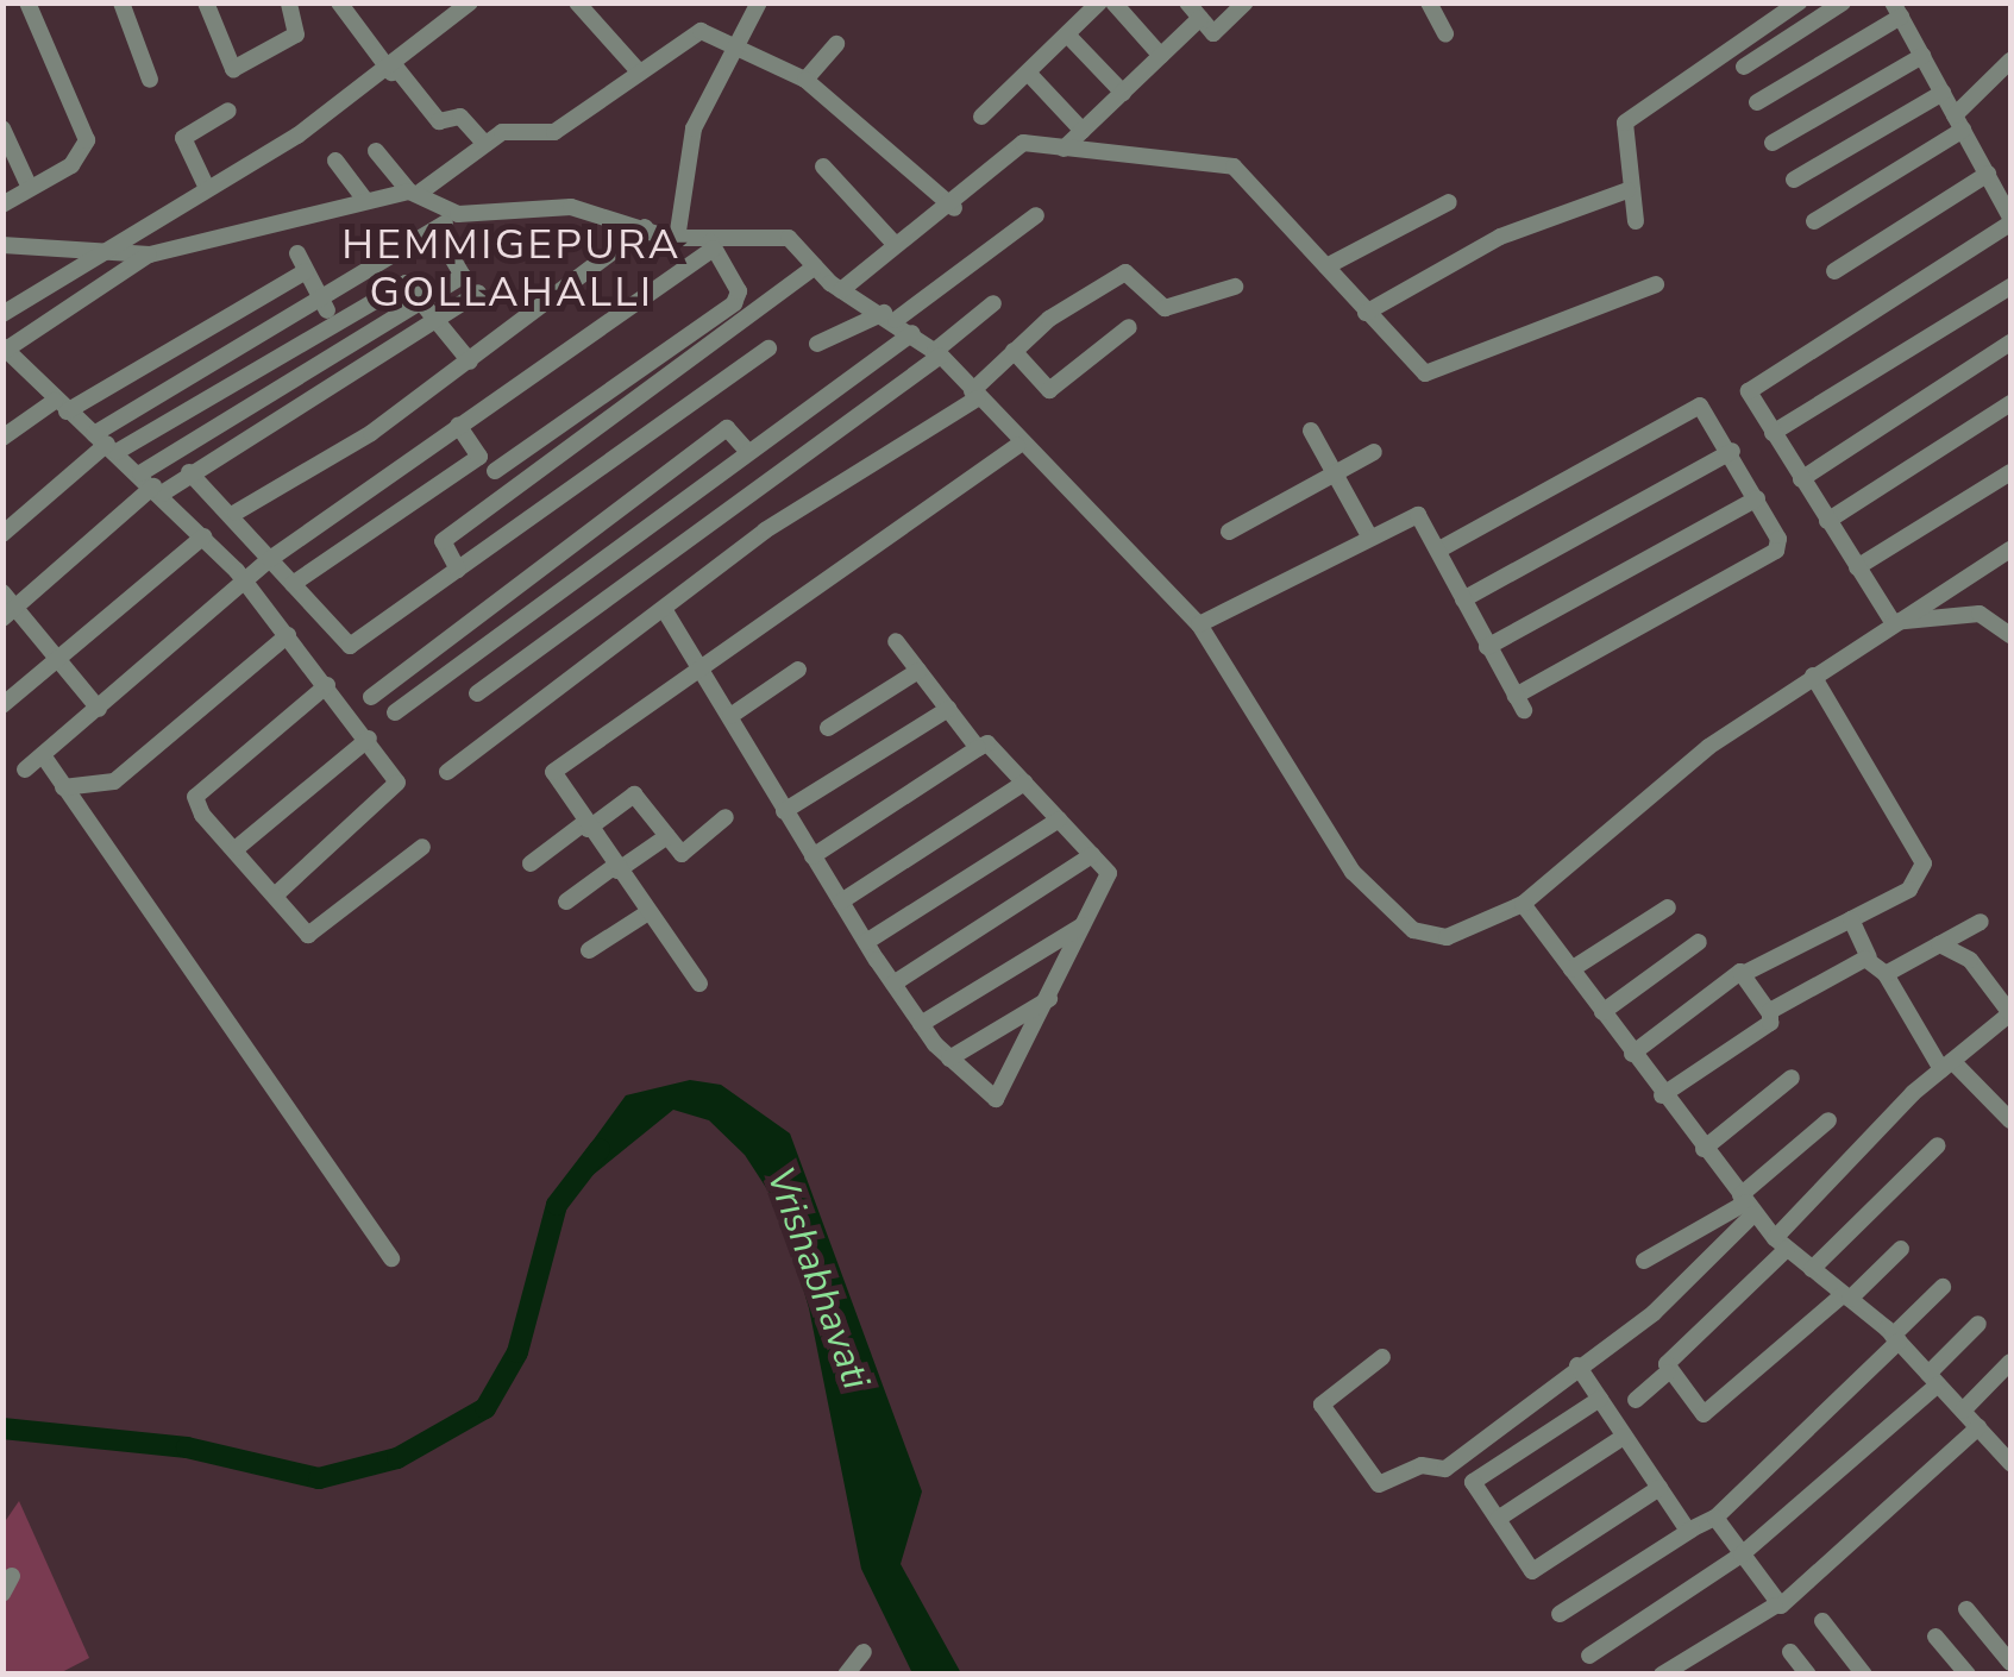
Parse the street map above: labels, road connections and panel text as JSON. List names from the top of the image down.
{
  "districts": ["HEMMIGEPURA GOLLAHALLI"],
  "water": ["Vrishabhavati"]
}
